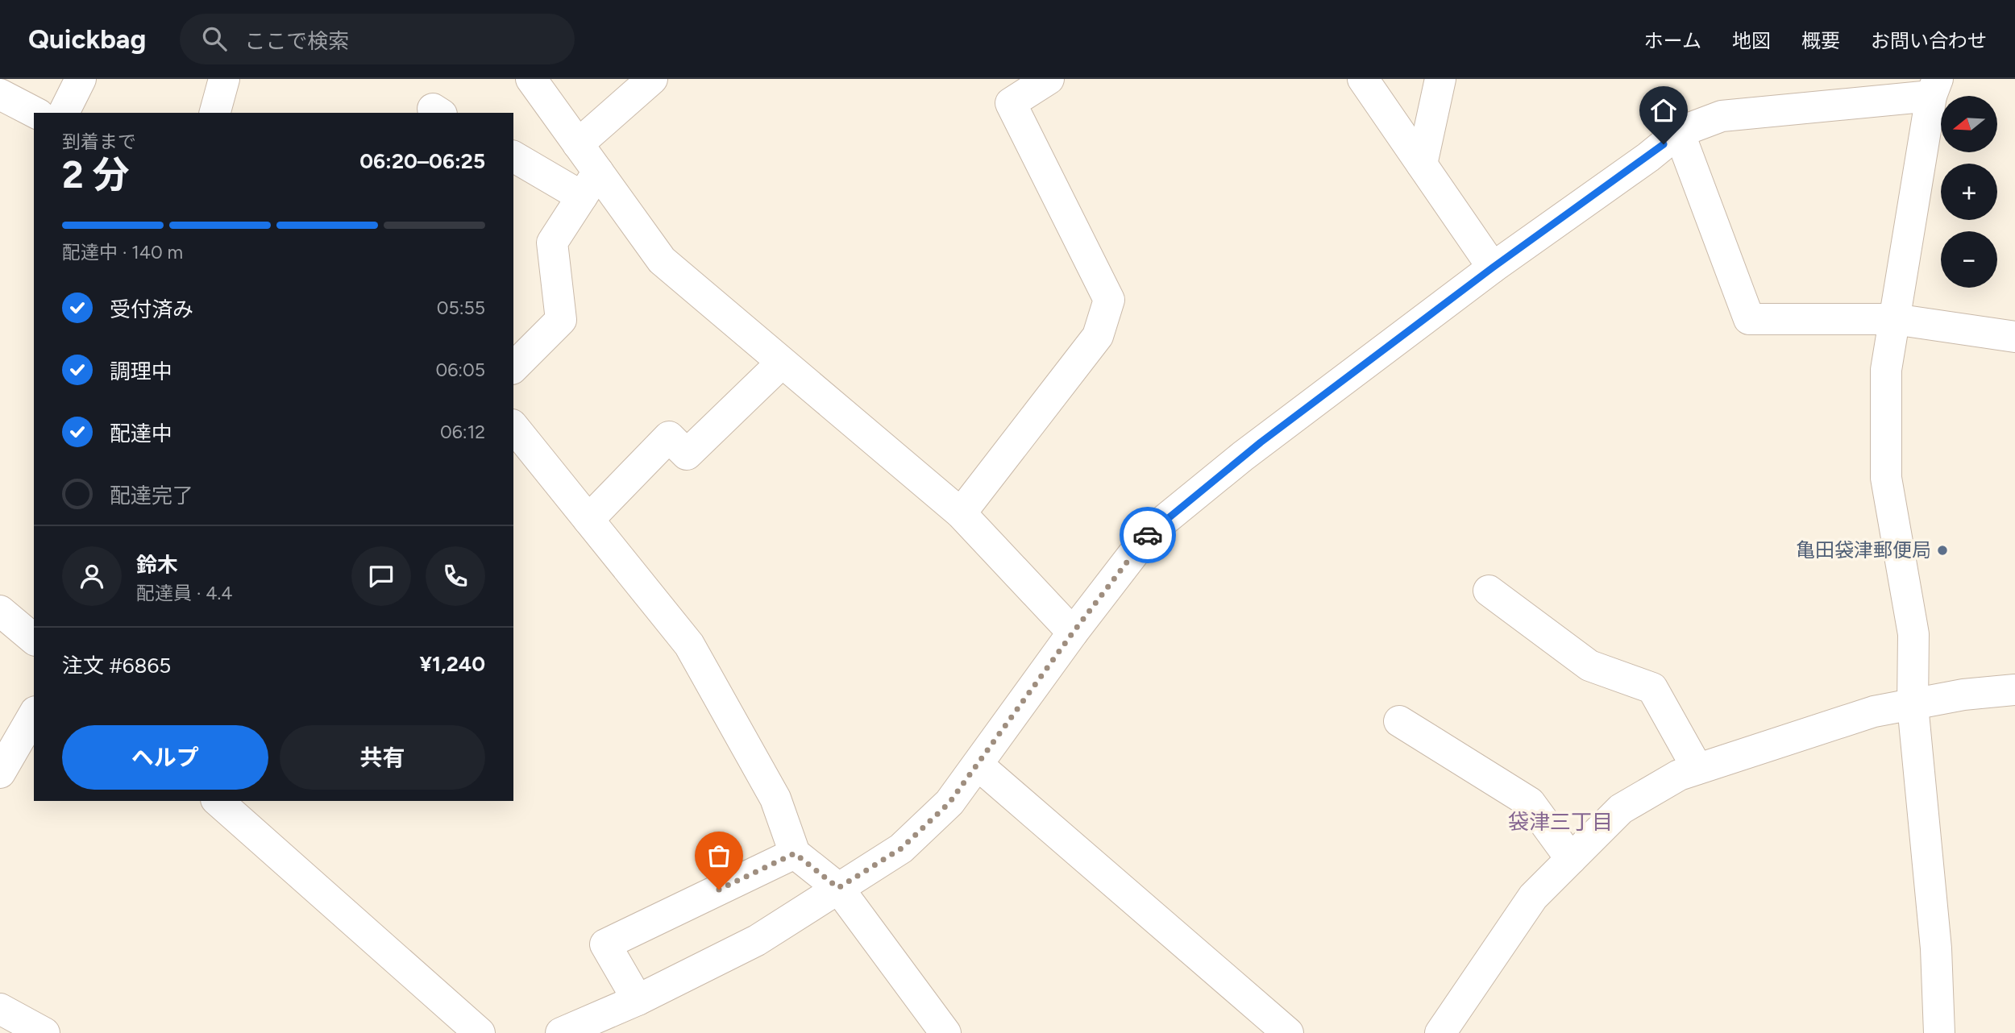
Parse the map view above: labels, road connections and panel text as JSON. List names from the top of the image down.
{
  "districts": ["袋津三丁目"],
  "places": ["亀田袋津郵便局"],
  "north": "left",
  "page": {
    "header": "Quickbag",
    "search": "ここで検索",
    "nav": [
      "ホーム",
      "地図",
      "概要",
      "お問い合わせ"
    ],
    "map_buttons": ["+", "−"],
    "heading": ["2 分", "到着まで", "06:20–06:25"],
    "panel": [
      "鈴木",
      "配達員 · 4.4",
      "注文 #6865",
      "¥1,240"
    ],
    "bar": "配達中 · 140 m",
    "list": [
      ["受付済み", "05:55"],
      ["調理中", "06:05"],
      ["配達中", "06:12"],
      "配達完了"
    ],
    "buttons": ["ヘルプ", "共有"]
  }
}
